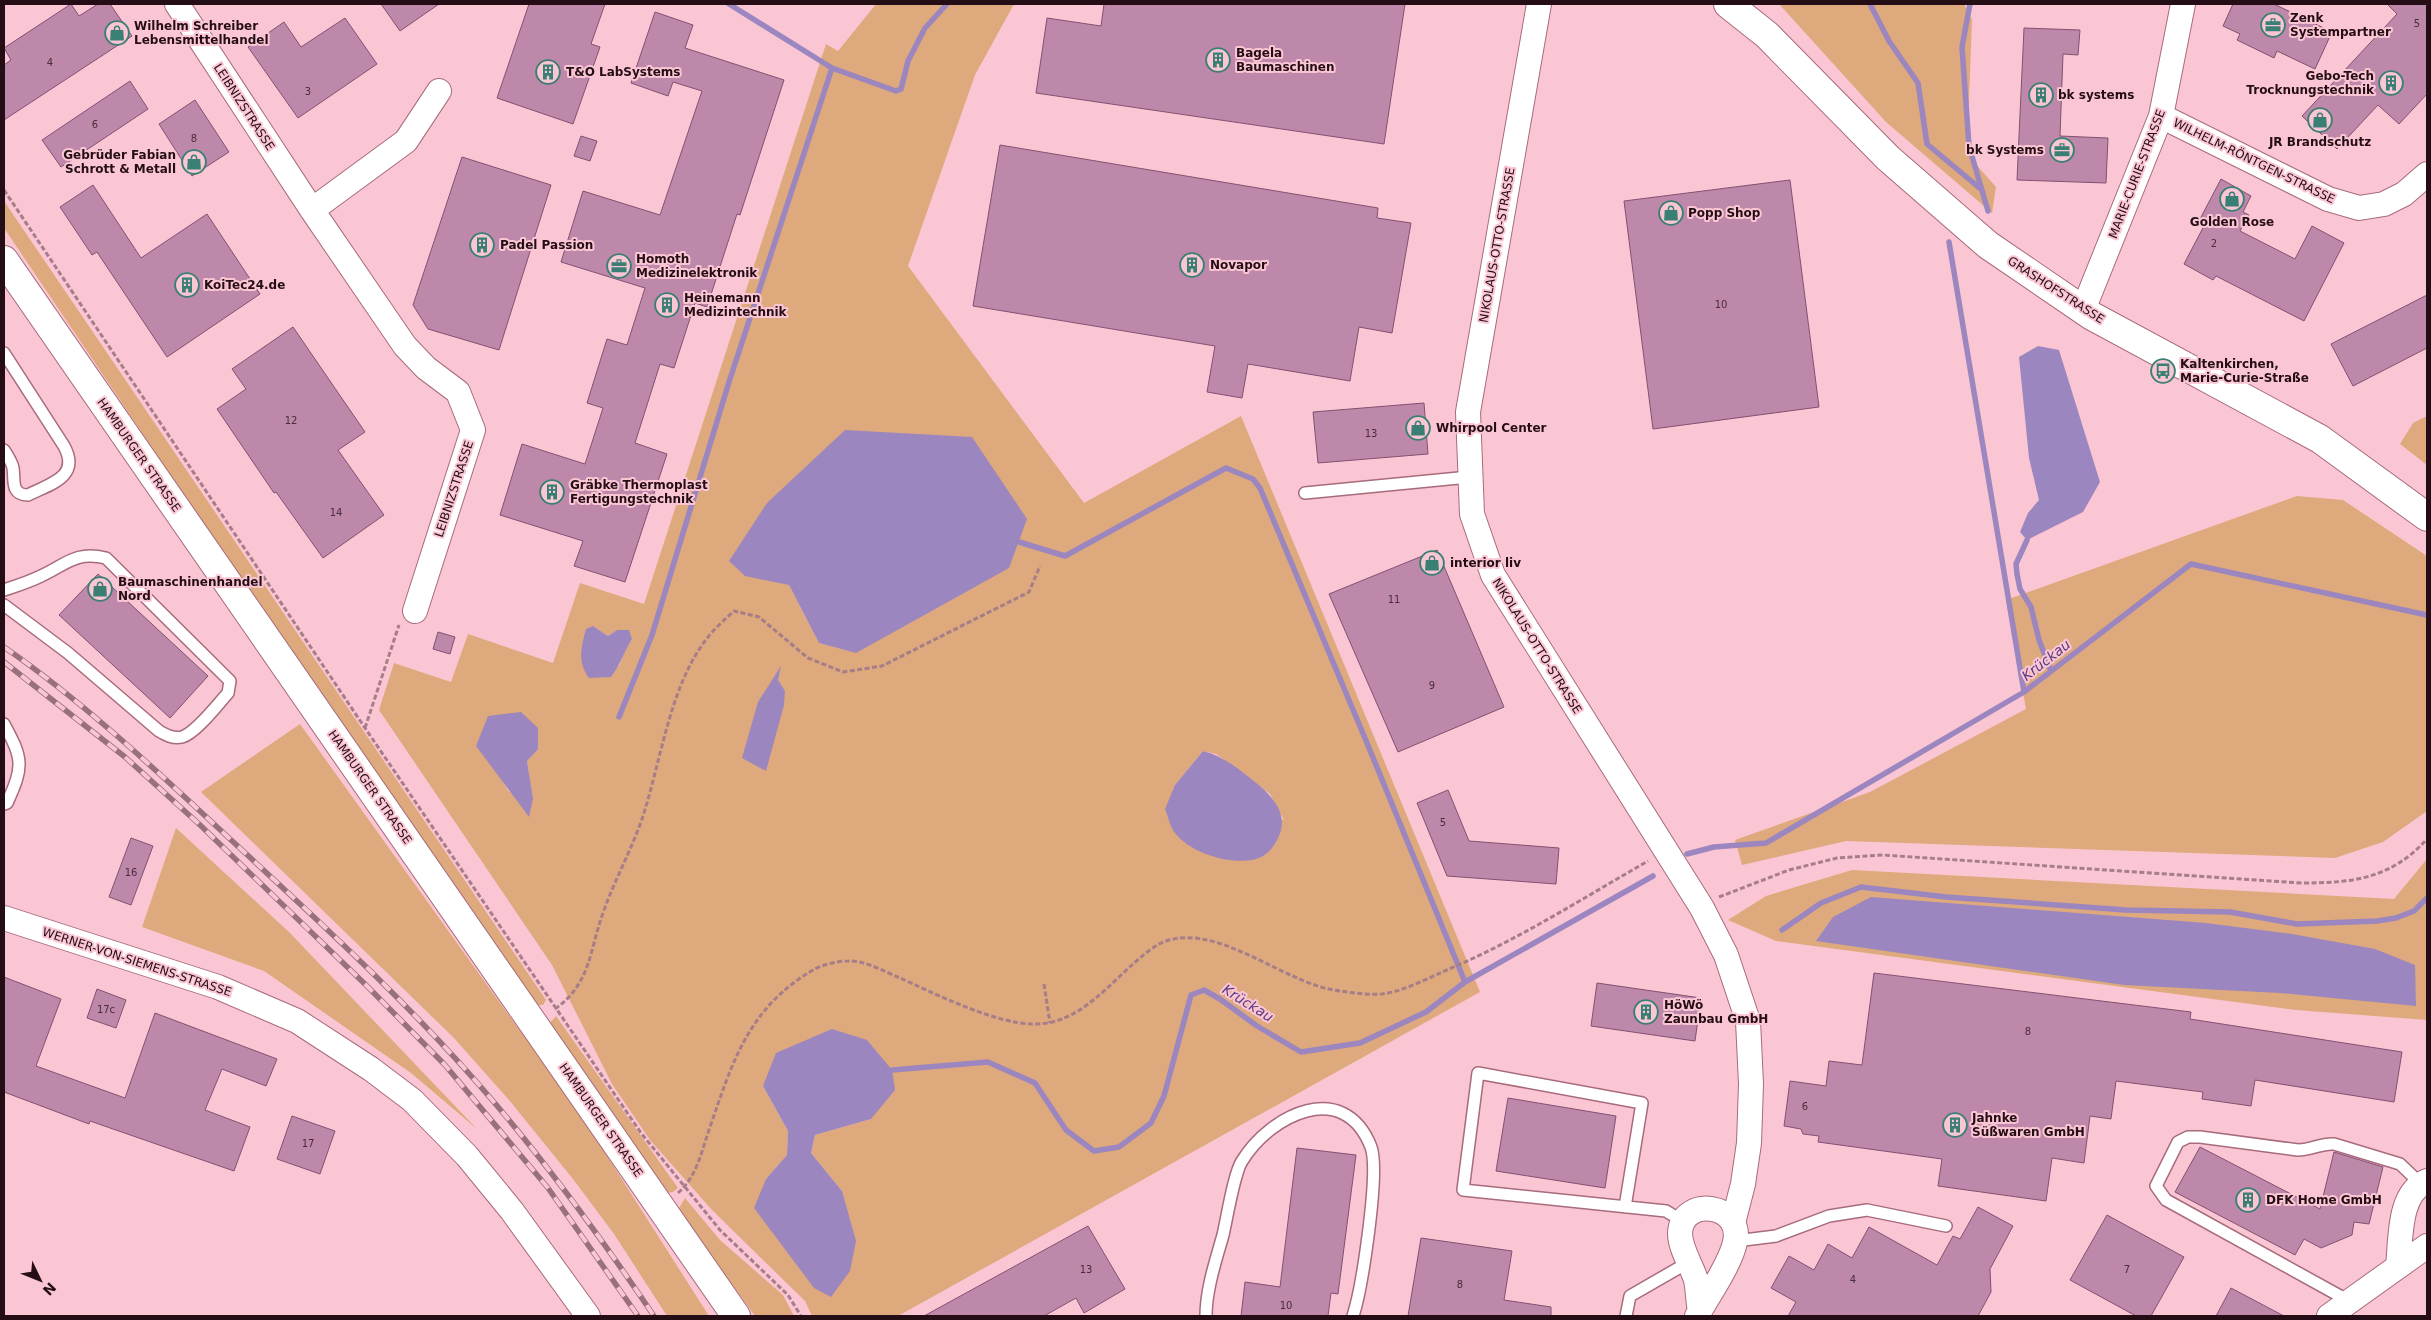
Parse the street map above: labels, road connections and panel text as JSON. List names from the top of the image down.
{
  "streets": {
    "main road": ["GRASHOFSTRASSE", "HAMBURGER STRASSE"],
    "street": [
      "LEIBNIZSTRASSE",
      "WILHELM-RÖNTGEN-STRASSE",
      "MARIE-CURIE-STRASSE",
      "NIKOLAUS-OTTO-STRASSE",
      "WERNER-VON-SIEMENS-STRASSE"
    ]
  },
  "crossings": [
    ["WILHELM-RÖNTGEN-STRASSE", "MARIE-CURIE-STRASSE"],
    ["MARIE-CURIE-STRASSE", "GRASHOFSTRASSE"]
  ],
  "water": ["Krückau"],
  "places": {
    "office": ["Zenk Systempartner", "bk Systems", "Homoth Medizinelektronik"],
    "shop": [
      "Wilhelm Schreiber Lebensmittelhandel",
      "JR Brandschutz",
      "Gebrüder Fabian Schrott & Metall",
      "Golden Rose",
      "Popp Shop",
      "Whirpool Center",
      "interior liv",
      "Baumaschinenhandel Nord"
    ],
    "building": [
      "Bagela Baumaschinen",
      "T&O LabSystems",
      "Gebo-Tech Trocknungstechnik",
      "bk systems",
      "Padel Passion",
      "Novapor",
      "KoiTec24.de",
      "Heinemann Medizintechnik",
      "Gräbke Thermoplast Fertigungstechnik",
      "HöWö Zaunbau GmbH",
      "Jahnke Süßwaren GmbH",
      "DFK Home GmbH"
    ],
    "bus stop": ["Kaltenkirchen, Marie-Curie-Straße"]
  },
  "house_numbers": [
    "5",
    "4",
    "3",
    "6",
    "8",
    "2",
    "10",
    "12",
    "13",
    "14",
    "11",
    "9",
    "5",
    "16",
    "17c",
    "8",
    "6",
    "17",
    "13",
    "7",
    "4",
    "8",
    "10"
  ],
  "north": "bottom right"
}
